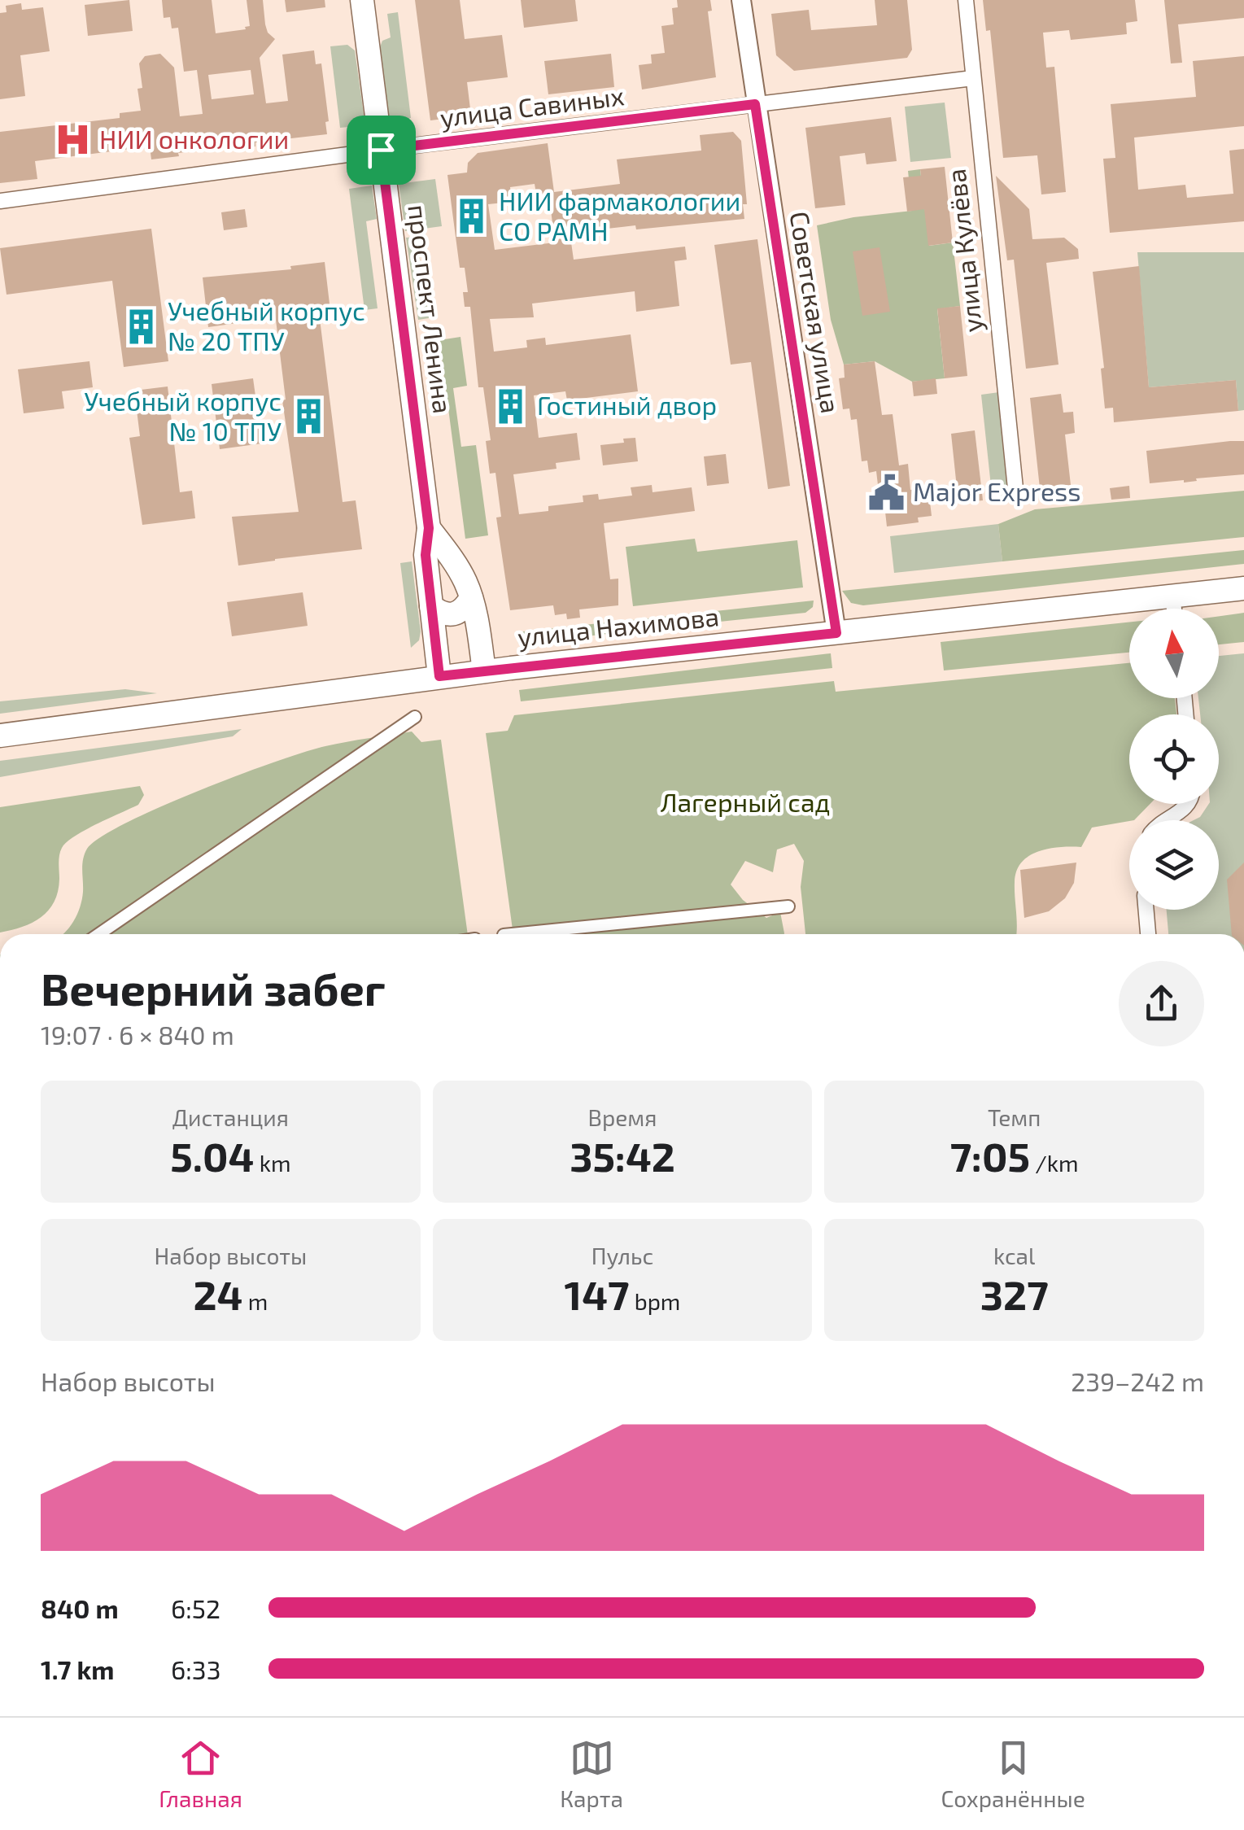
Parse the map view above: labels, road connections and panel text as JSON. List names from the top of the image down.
{
  "streets": {
    "main road": ["проспект Ленина", "улица Нахимова"],
    "street": ["улица Савиных", "улица Кулёва", "Советская улица"]
  },
  "crossings": [
    ["улица Савиных", "улица Кулёва"],
    ["улица Савиных", "проспект Ленина"],
    ["улица Савиных", "Советская улица"],
    ["проспект Ленина", "улица Нахимова"],
    ["Советская улица", "улица Нахимова"]
  ],
  "parks": ["Лагерный сад"],
  "places": {
    "hospital": ["НИИ онкологии"],
    "building": [
      "НИИ фармакологии СО РАМН",
      "Учебный корпус № 20 ТПУ",
      "Гостиный двор",
      "Учебный корпус № 10 ТПУ"
    ],
    "public building": ["Major Express"]
  },
  "north": "top",
  "page": {
    "heading": ["Вечерний забег", "19:07 · 6 × 840 m"],
    "stats": [
      ["Дистанция", "5.04 km"],
      ["Время", "35:42"],
      ["Темп", "7:05 /km"],
      ["Набор высоты", "24 m"],
      ["Пульс", "147 bpm"],
      ["kcal", "327"]
    ],
    "chart": ["Набор высоты", "239–242 m"],
    "list": [
      {
        "name": "840 m",
        "note": "6:52"
      },
      {
        "name": "1.7 km",
        "note": "6:33"
      }
    ],
    "tabs": ["Главная", "Карта", "Сохранённые"]
  }
}
